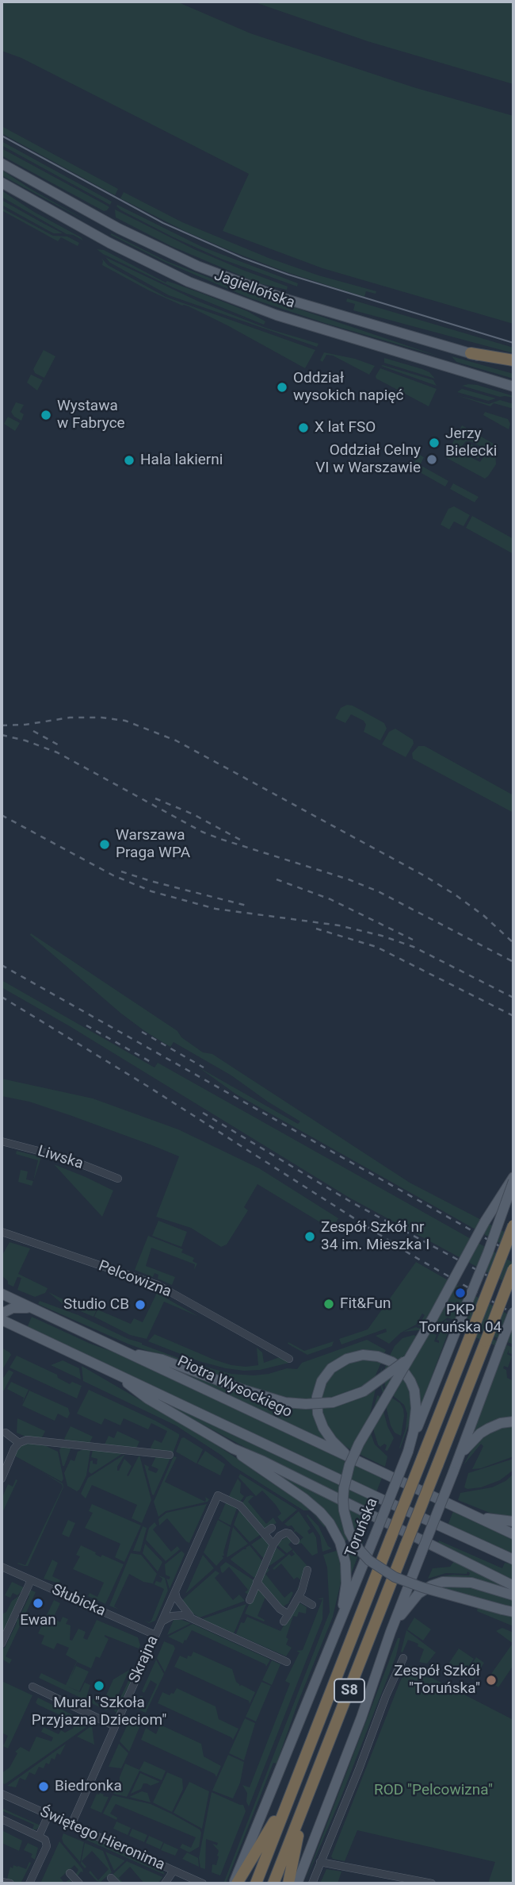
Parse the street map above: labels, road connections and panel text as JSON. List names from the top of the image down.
{
  "streets": {
    "highway": ["Toruńska", "S8"],
    "main road": ["Jagiellońska", "Piotra Wysockiego"],
    "street": [
      "Liwska",
      "Pelcowizna",
      "Słubicka",
      "Skrajna",
      "Świętego Hieronima"
    ]
  },
  "crossings": [
    ["Słubicka", "Skrajna"],
    ["Skrajna", "Świętego Hieronima"]
  ],
  "parks": ["ROD \"Pelcowizna\""],
  "places": [
    "Oddział wysokich napięć",
    "Wystawa w Fabryce",
    "X lat FSO",
    "Jerzy Bielecki",
    "Oddział Celny VI w Warszawie",
    "Hala lakierni",
    "Warszawa Praga WPA",
    "Zespół Szkół nr 34 im. Mieszka I",
    "PKP Toruńska 04",
    "Fit&Fun",
    "Studio CB",
    "Ewan",
    "Zespół Szkół \"Toruńska\"",
    "Mural \"Szkoła Przyjazna Dzieciom\"",
    "Biedronka"
  ]
}
